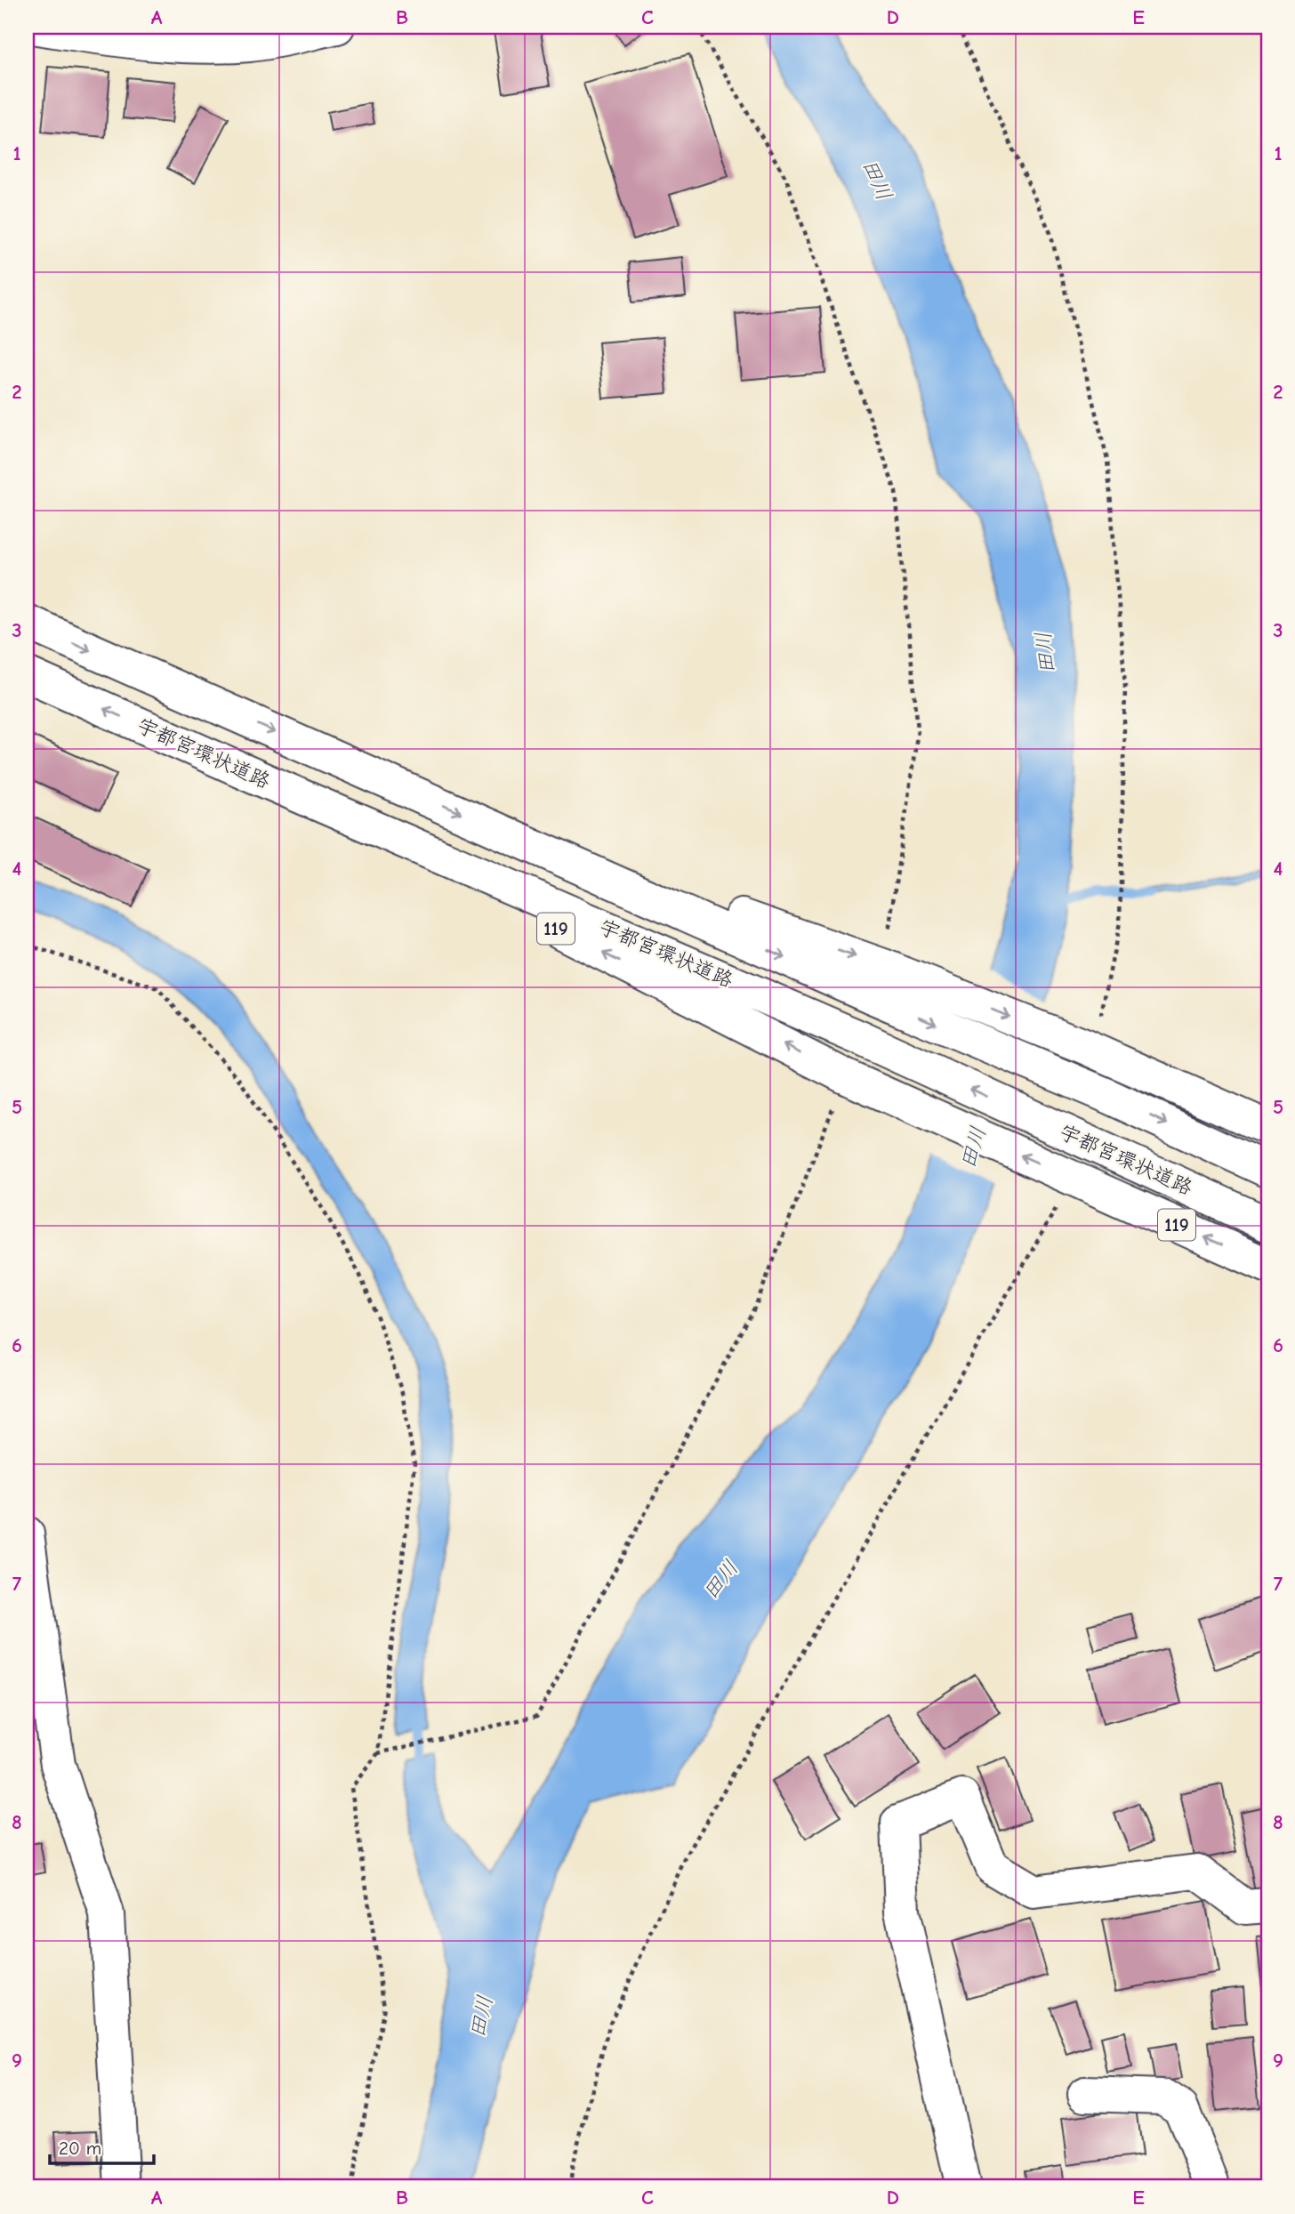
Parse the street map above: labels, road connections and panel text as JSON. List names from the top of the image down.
{
  "streets": {
    "main road": ["宇都宮環状道路", "119"]
  },
  "crossings": [
    ["宇都宮環状道路", "119"]
  ],
  "water": ["田川"],
  "scale_bar": "20 m",
  "grid": {
    "columns": [
      "A",
      "B",
      "C",
      "D",
      "E"
    ],
    "rows": [
      "1",
      "2",
      "3",
      "4",
      "5",
      "6",
      "7",
      "8",
      "9"
    ]
  }
}
